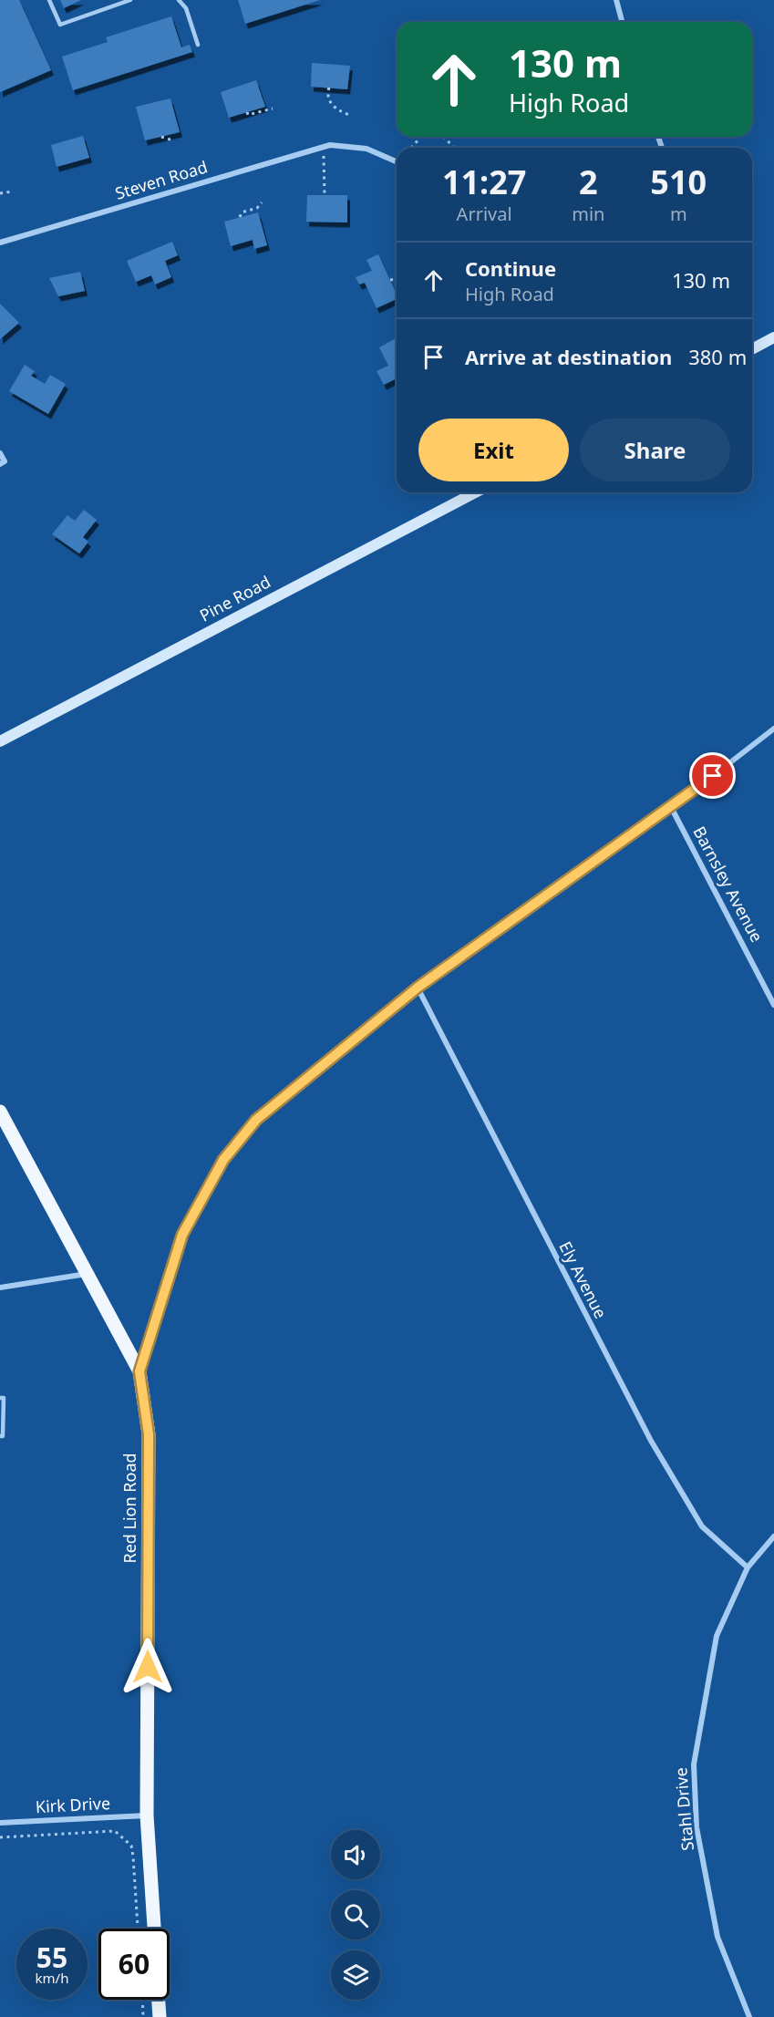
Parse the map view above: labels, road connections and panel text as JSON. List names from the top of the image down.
{
  "streets": {
    "main road": ["Red Lion Road"],
    "street": [
      "Steven Road",
      "Pine Road",
      "Barnsley Avenue",
      "Ely Avenue",
      "Kirk Drive",
      "Stahl Drive"
    ]
  },
  "crossings": [
    ["Ely Avenue", "Stahl Drive"],
    ["Red Lion Road", "Kirk Drive"]
  ],
  "page": {
    "turn": ["130 m", "High Road"],
    "eta": [
      "11:27",
      "Arrival",
      "2",
      "min",
      "510",
      "m"
    ],
    "list": [
      {
        "name": "Continue",
        "note": "High Road",
        "value": "130 m"
      },
      {
        "name": "Arrive at destination",
        "value": "380 m"
      }
    ],
    "buttons": ["Exit", "Share"],
    "speed": "55 km/h",
    "limit": "60"
  }
}
